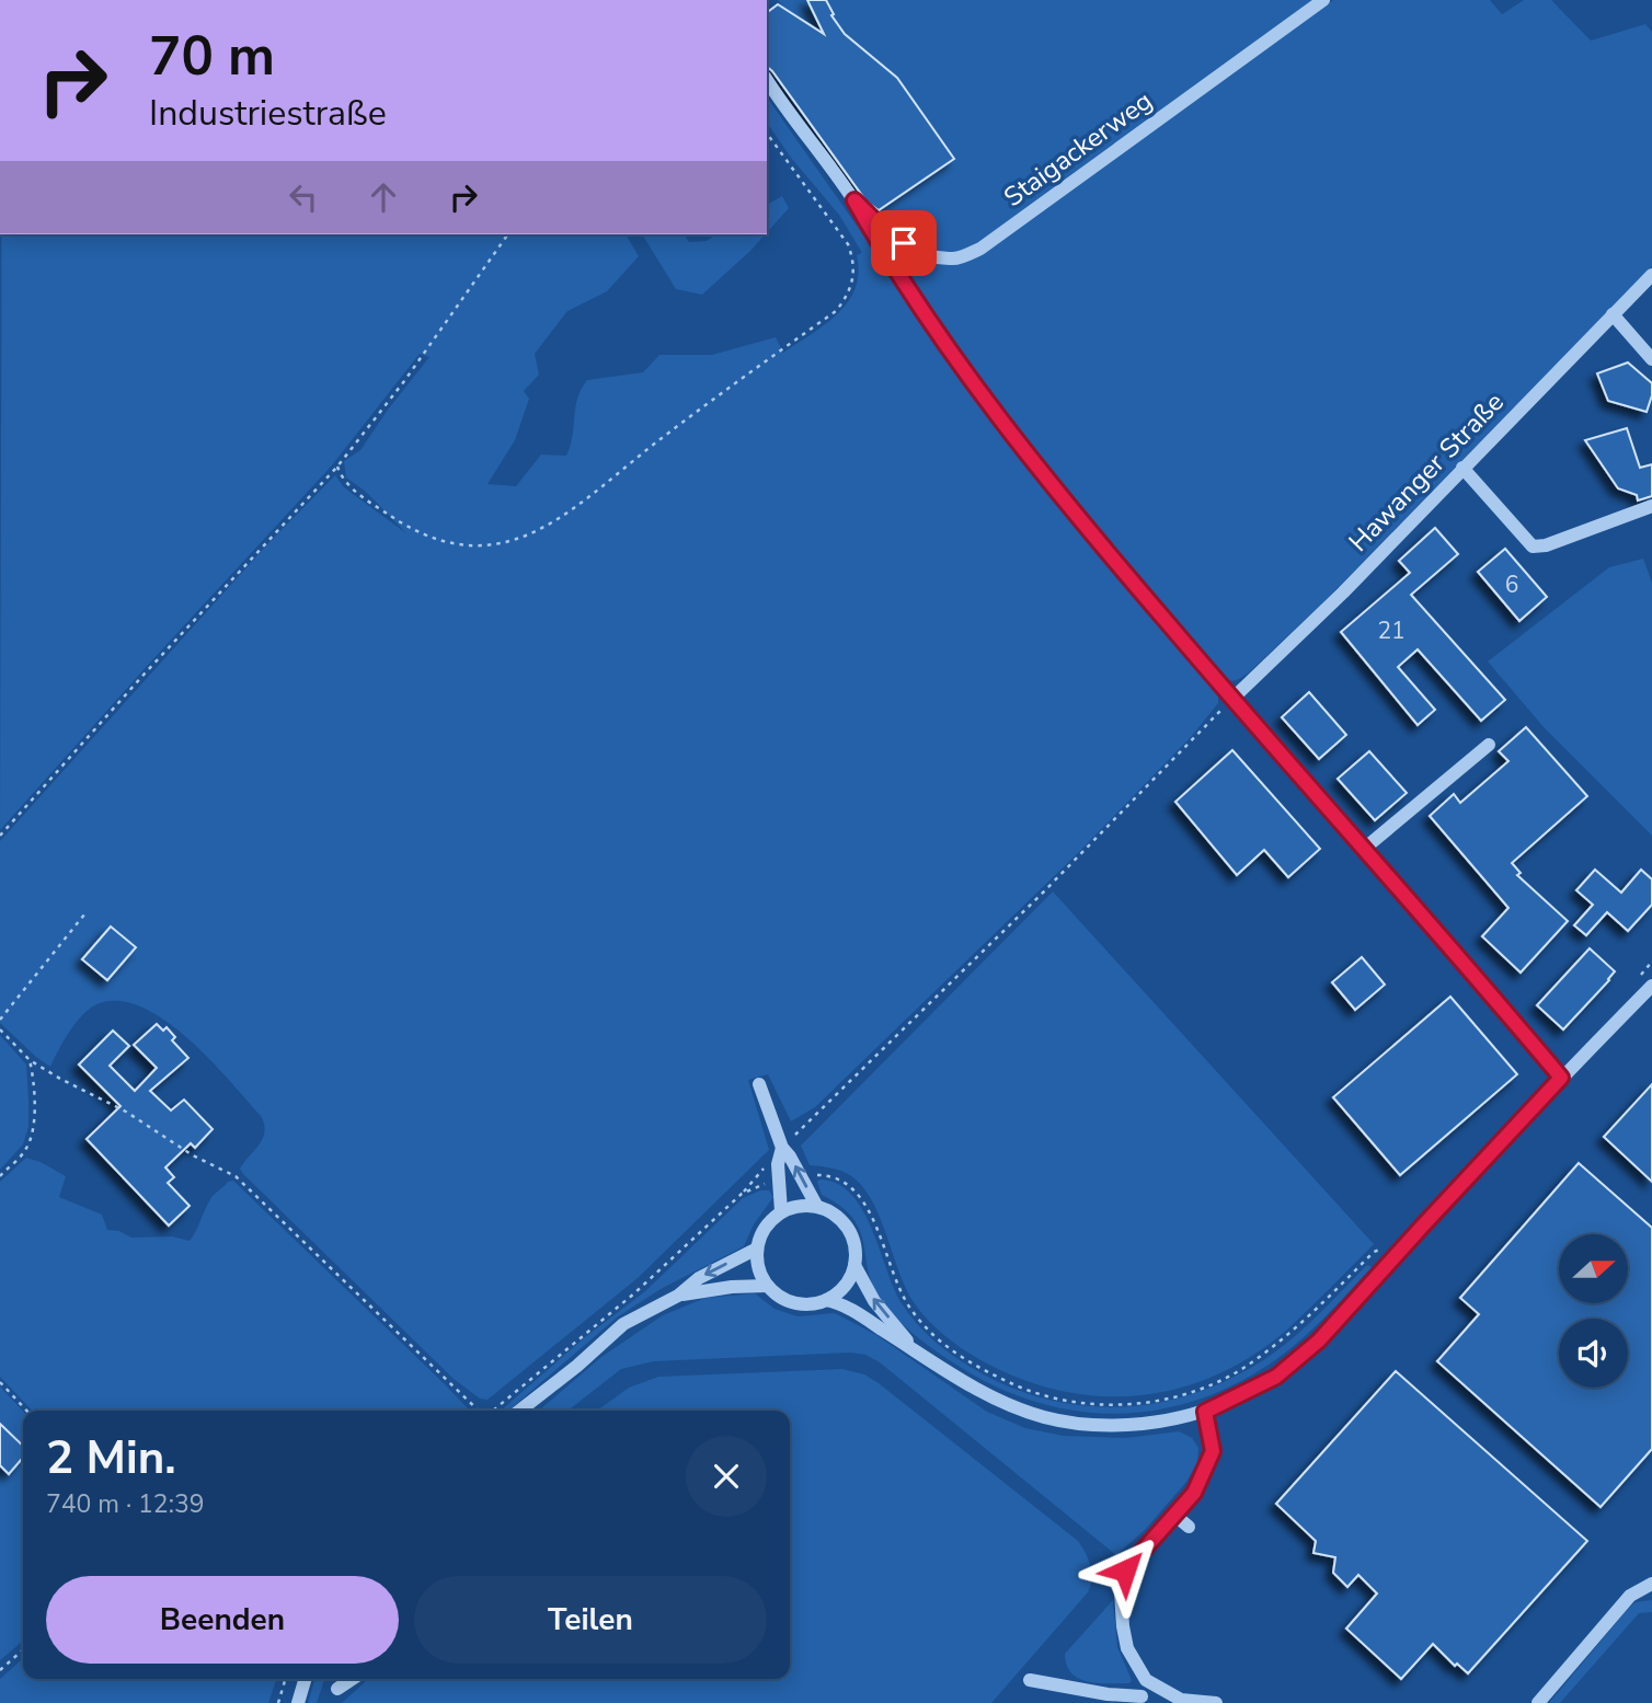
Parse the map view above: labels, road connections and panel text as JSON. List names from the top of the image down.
{
  "streets": {
    "street": ["Staigackerweg", "Hawanger Straße"]
  },
  "house_numbers": ["6", "21"],
  "north": "right",
  "page": {
    "turn": ["70 m", "Industriestraße"],
    "heading": ["2 Min.", "740 m · 12:39"],
    "buttons": ["Beenden", "Teilen"]
  }
}
